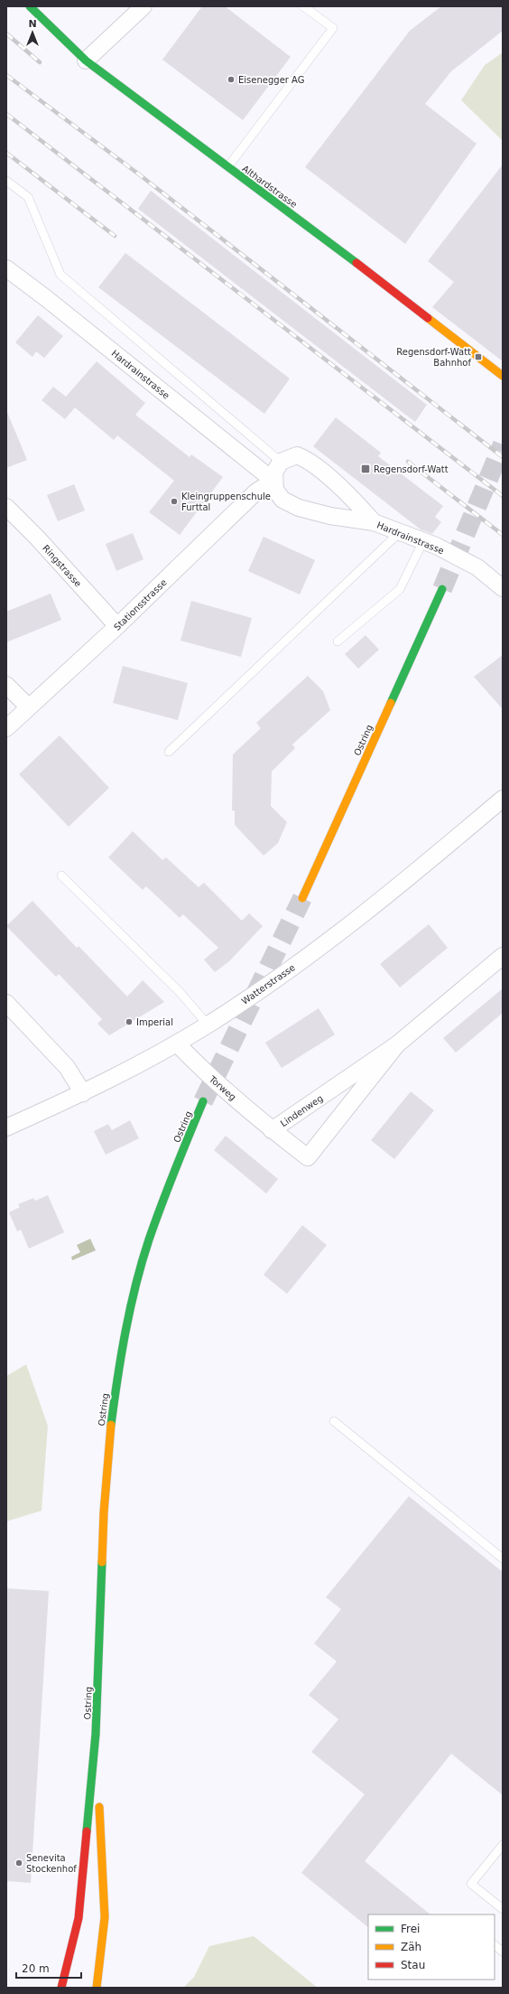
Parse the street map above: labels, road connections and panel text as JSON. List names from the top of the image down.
{
  "streets": {
    "main road": ["Althardstrasse", "Ostring"],
    "street": [
      "Hardrainstrasse",
      "Ringstrasse",
      "Stationsstrasse",
      "Watterstrasse",
      "Torweg",
      "Lindenweg"
    ]
  },
  "crossings": [
    ["Hardrainstrasse", "Stationsstrasse"],
    ["Ringstrasse", "Stationsstrasse"],
    ["Watterstrasse", "Torweg"],
    ["Torweg", "Lindenweg"]
  ],
  "places": {
    "other": [
      "Eisenegger AG",
      "Kleingruppenschule Furttal",
      "Imperial",
      "Senevita Stockenhof"
    ],
    "transit": ["Regensdorf-Watt Bahnhof", "Regensdorf-Watt"]
  },
  "legend": ["Frei", "Zäh", "Stau"],
  "scale_bar": "20 m",
  "north": "top"
}
